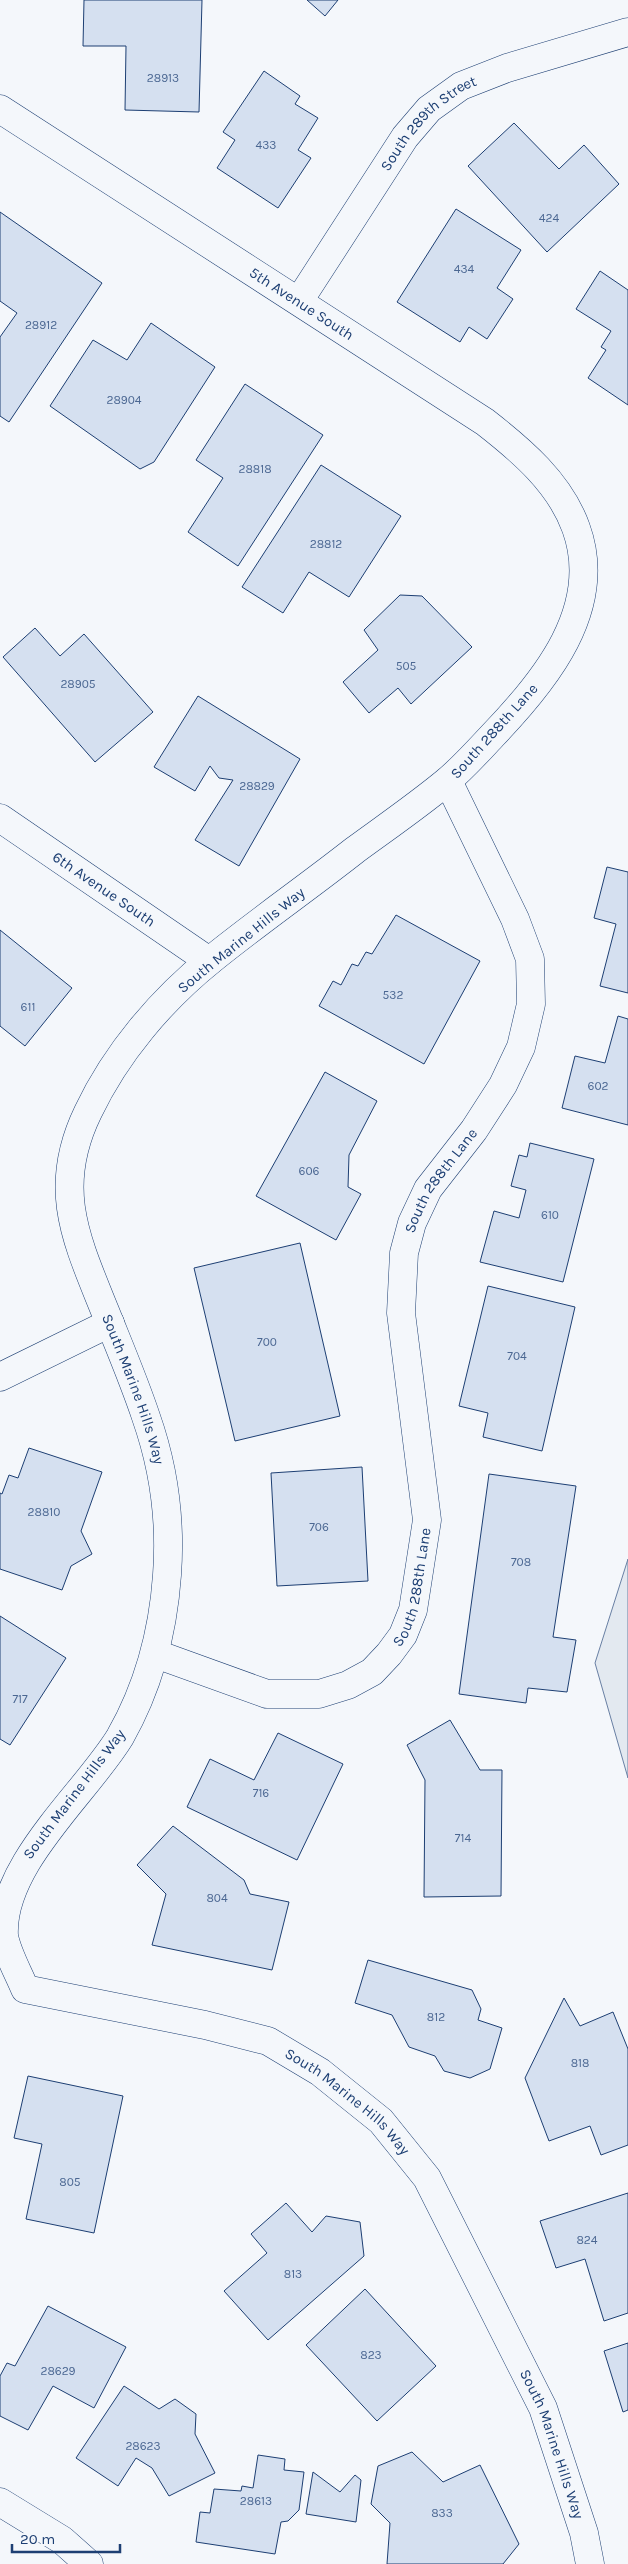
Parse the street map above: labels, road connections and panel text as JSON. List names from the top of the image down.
{
  "streets": {
    "street": [
      "South 289th Street",
      "5th Avenue South",
      "South 288th Lane",
      "6th Avenue South",
      "South Marine Hills Way"
    ]
  },
  "crossings": [
    ["South 289th Street", "5th Avenue South"],
    ["5th Avenue South", "South 288th Lane"],
    ["South 288th Lane", "South Marine Hills Way"],
    ["6th Avenue South", "South Marine Hills Way"]
  ],
  "house_numbers": [
    "28913",
    "433",
    "424",
    "434",
    "28912",
    "28904",
    "28818",
    "28812",
    "505",
    "28905",
    "28829",
    "532",
    "611",
    "602",
    "606",
    "610",
    "700",
    "704",
    "28810",
    "706",
    "708",
    "717",
    "716",
    "714",
    "804",
    "812",
    "818",
    "805",
    "824",
    "813",
    "823",
    "28629",
    "28623",
    "28613",
    "833"
  ],
  "scale_bar": "20 m"
}
